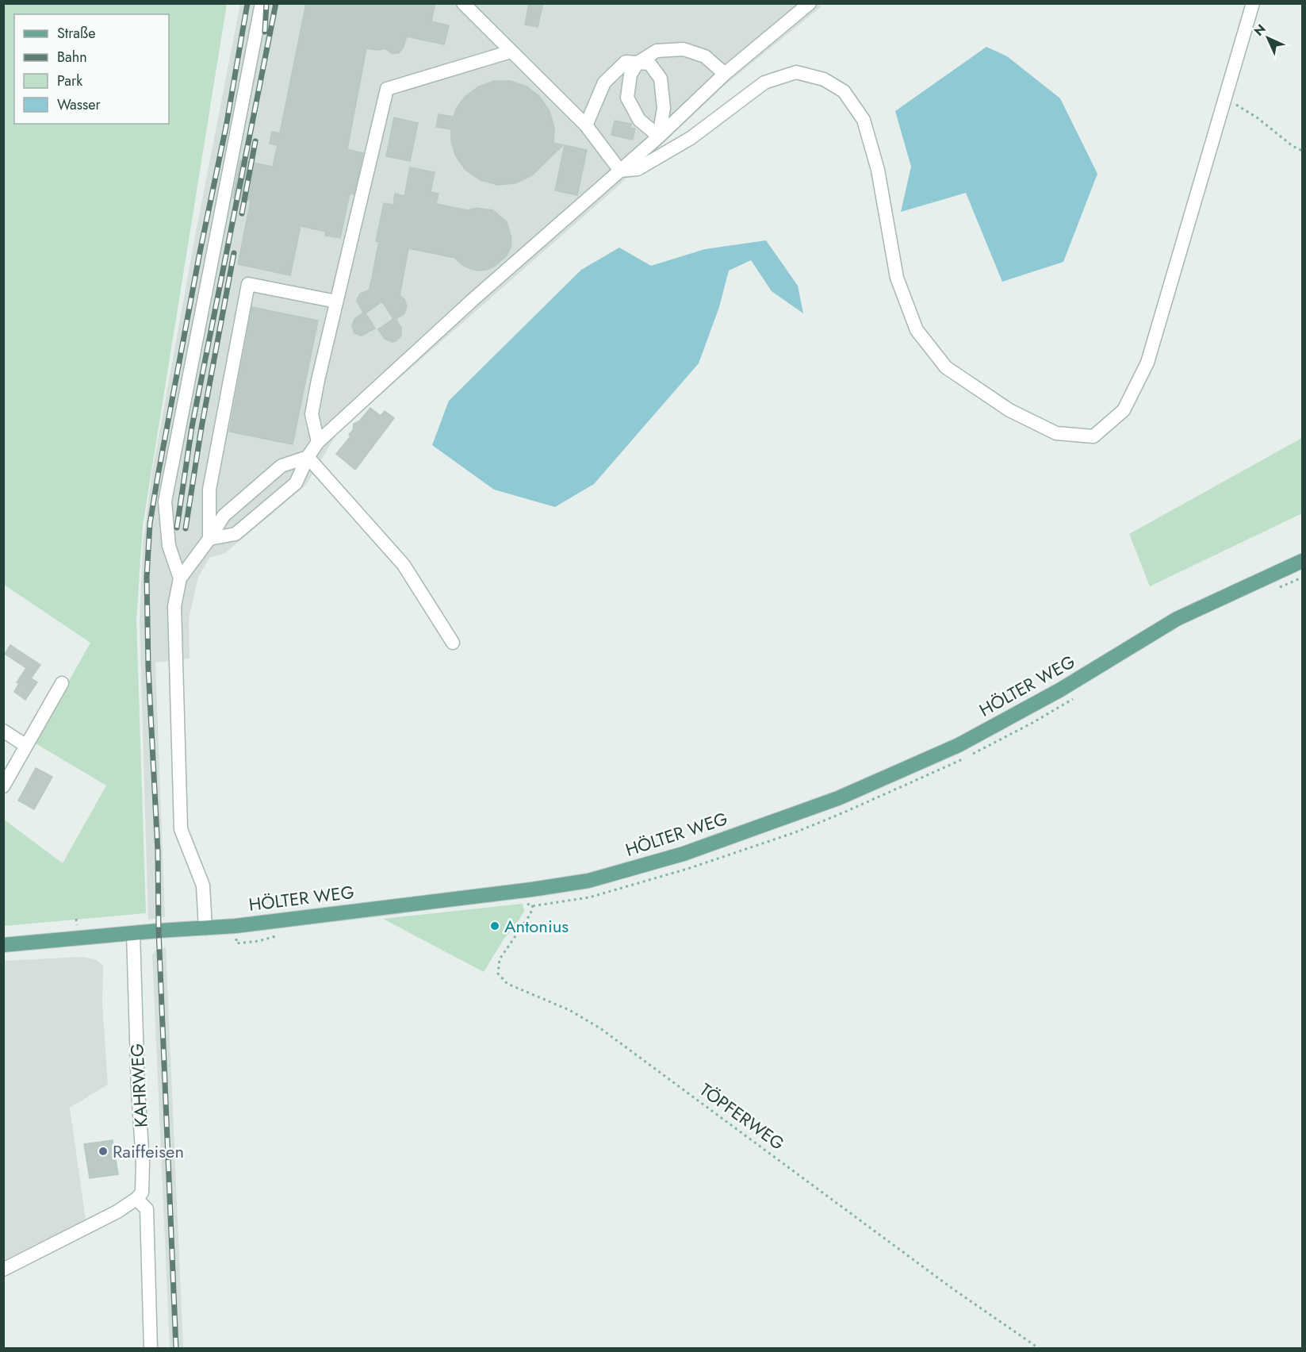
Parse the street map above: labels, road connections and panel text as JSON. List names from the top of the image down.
{
  "streets": {
    "main road": ["HÖLTER WEG"],
    "street": ["KAHRWEG"],
    "path": ["TÖPFERWEG"]
  },
  "crossings": [
    ["HÖLTER WEG", "KAHRWEG"],
    ["HÖLTER WEG", "TÖPFERWEG"]
  ],
  "places": ["Antonius", "Raiffeisen"],
  "legend": [
    "Straße",
    "Bahn",
    "Park",
    "Wasser"
  ],
  "north": "top left"
}
